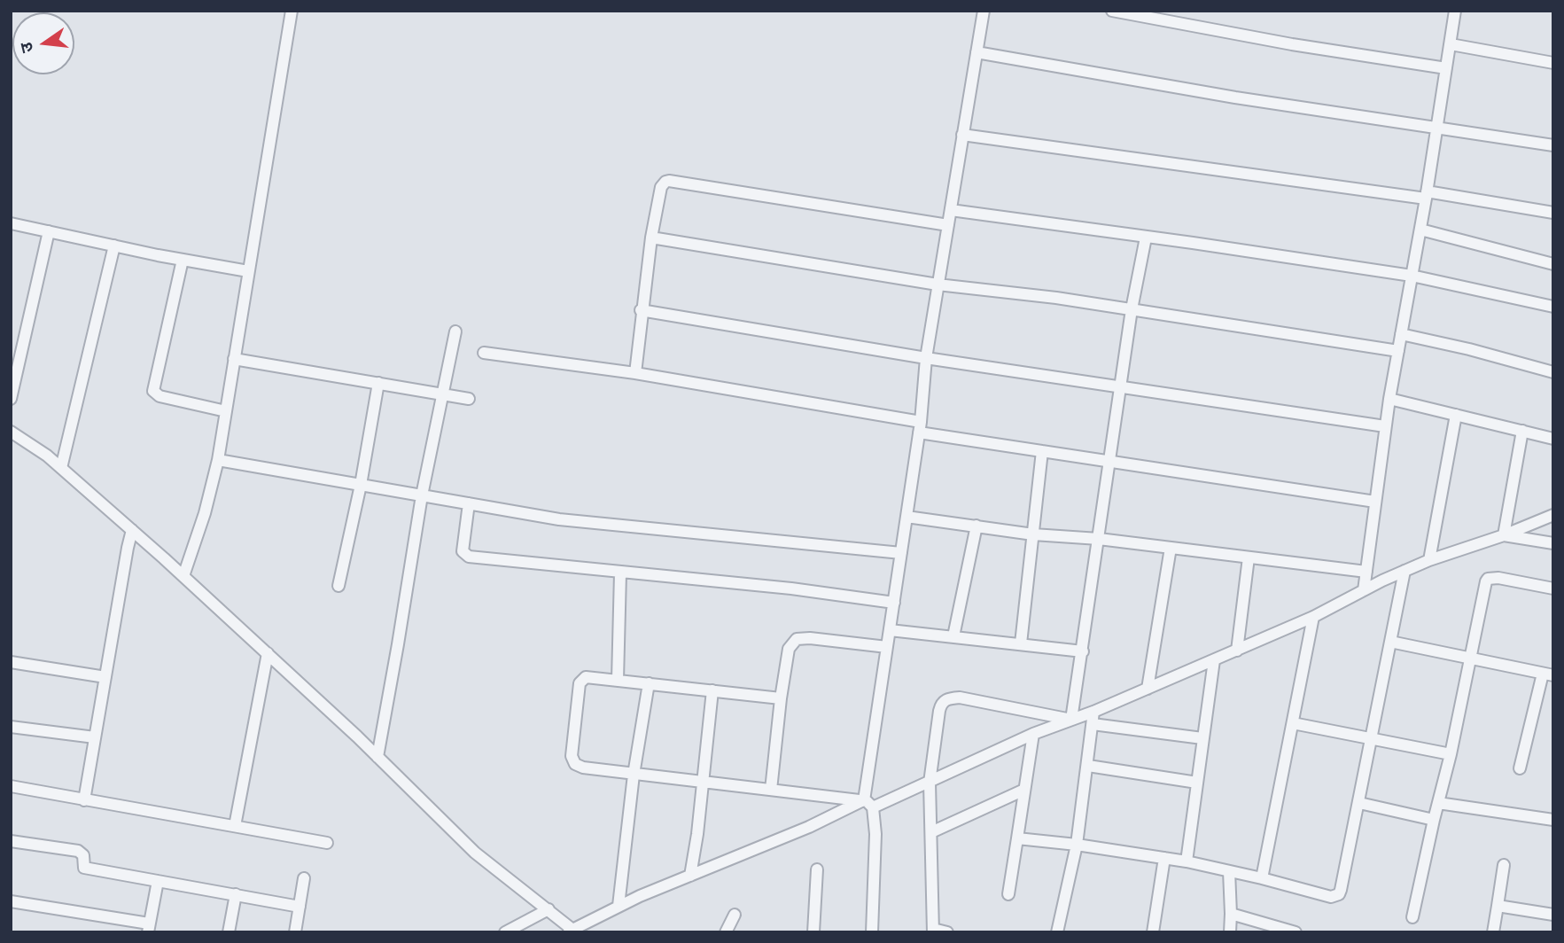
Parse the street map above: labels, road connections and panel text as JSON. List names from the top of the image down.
{
  "north": "left"
}
